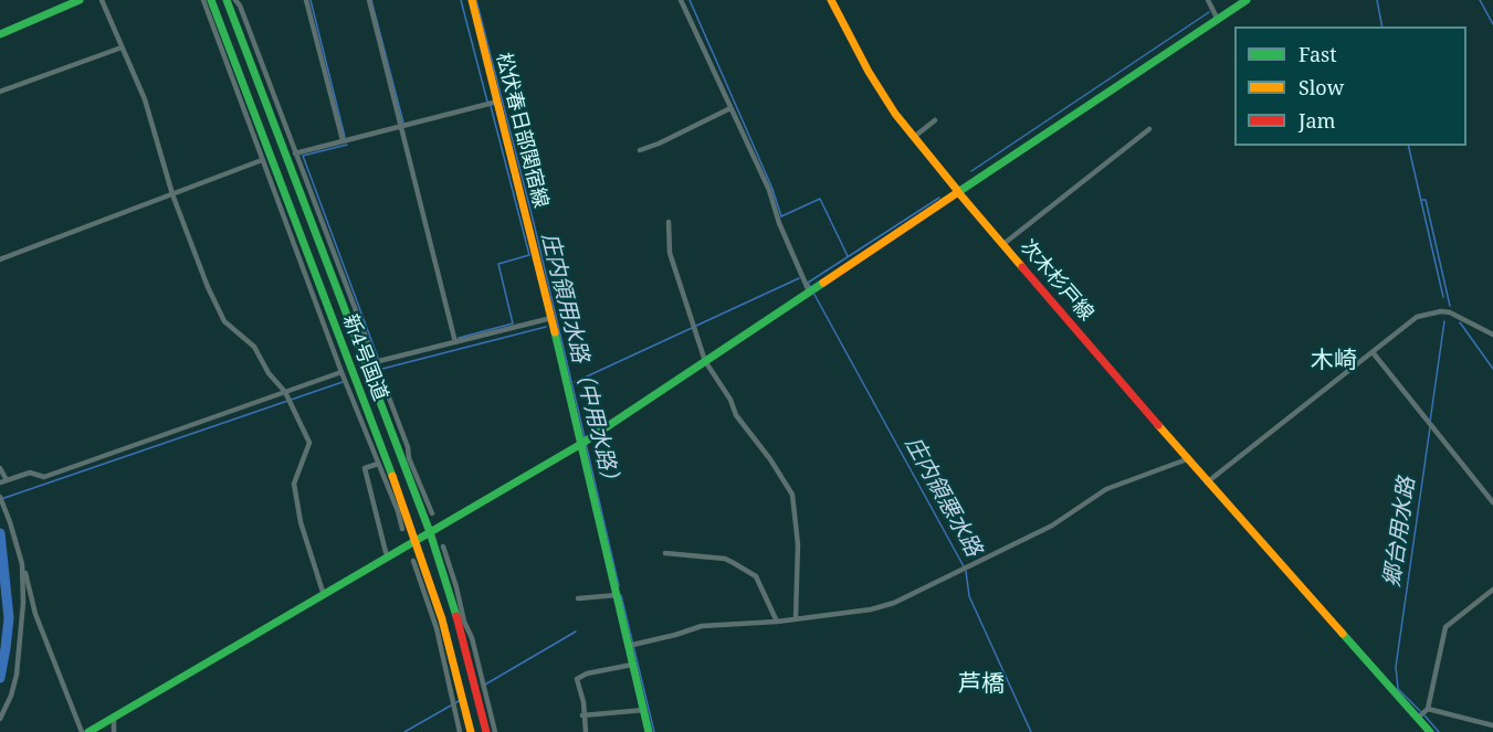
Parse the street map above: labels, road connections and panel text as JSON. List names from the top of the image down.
{
  "streets": {
    "main road": ["松伏春日部関宿線", "次木杉戸線", "新4号国道"]
  },
  "districts": ["木崎", "芦橋"],
  "water": ["庄内領用水路（中用水路）", "庄内領悪水路", "郷台用水路"],
  "legend": ["Fast", "Slow", "Jam"]
}
